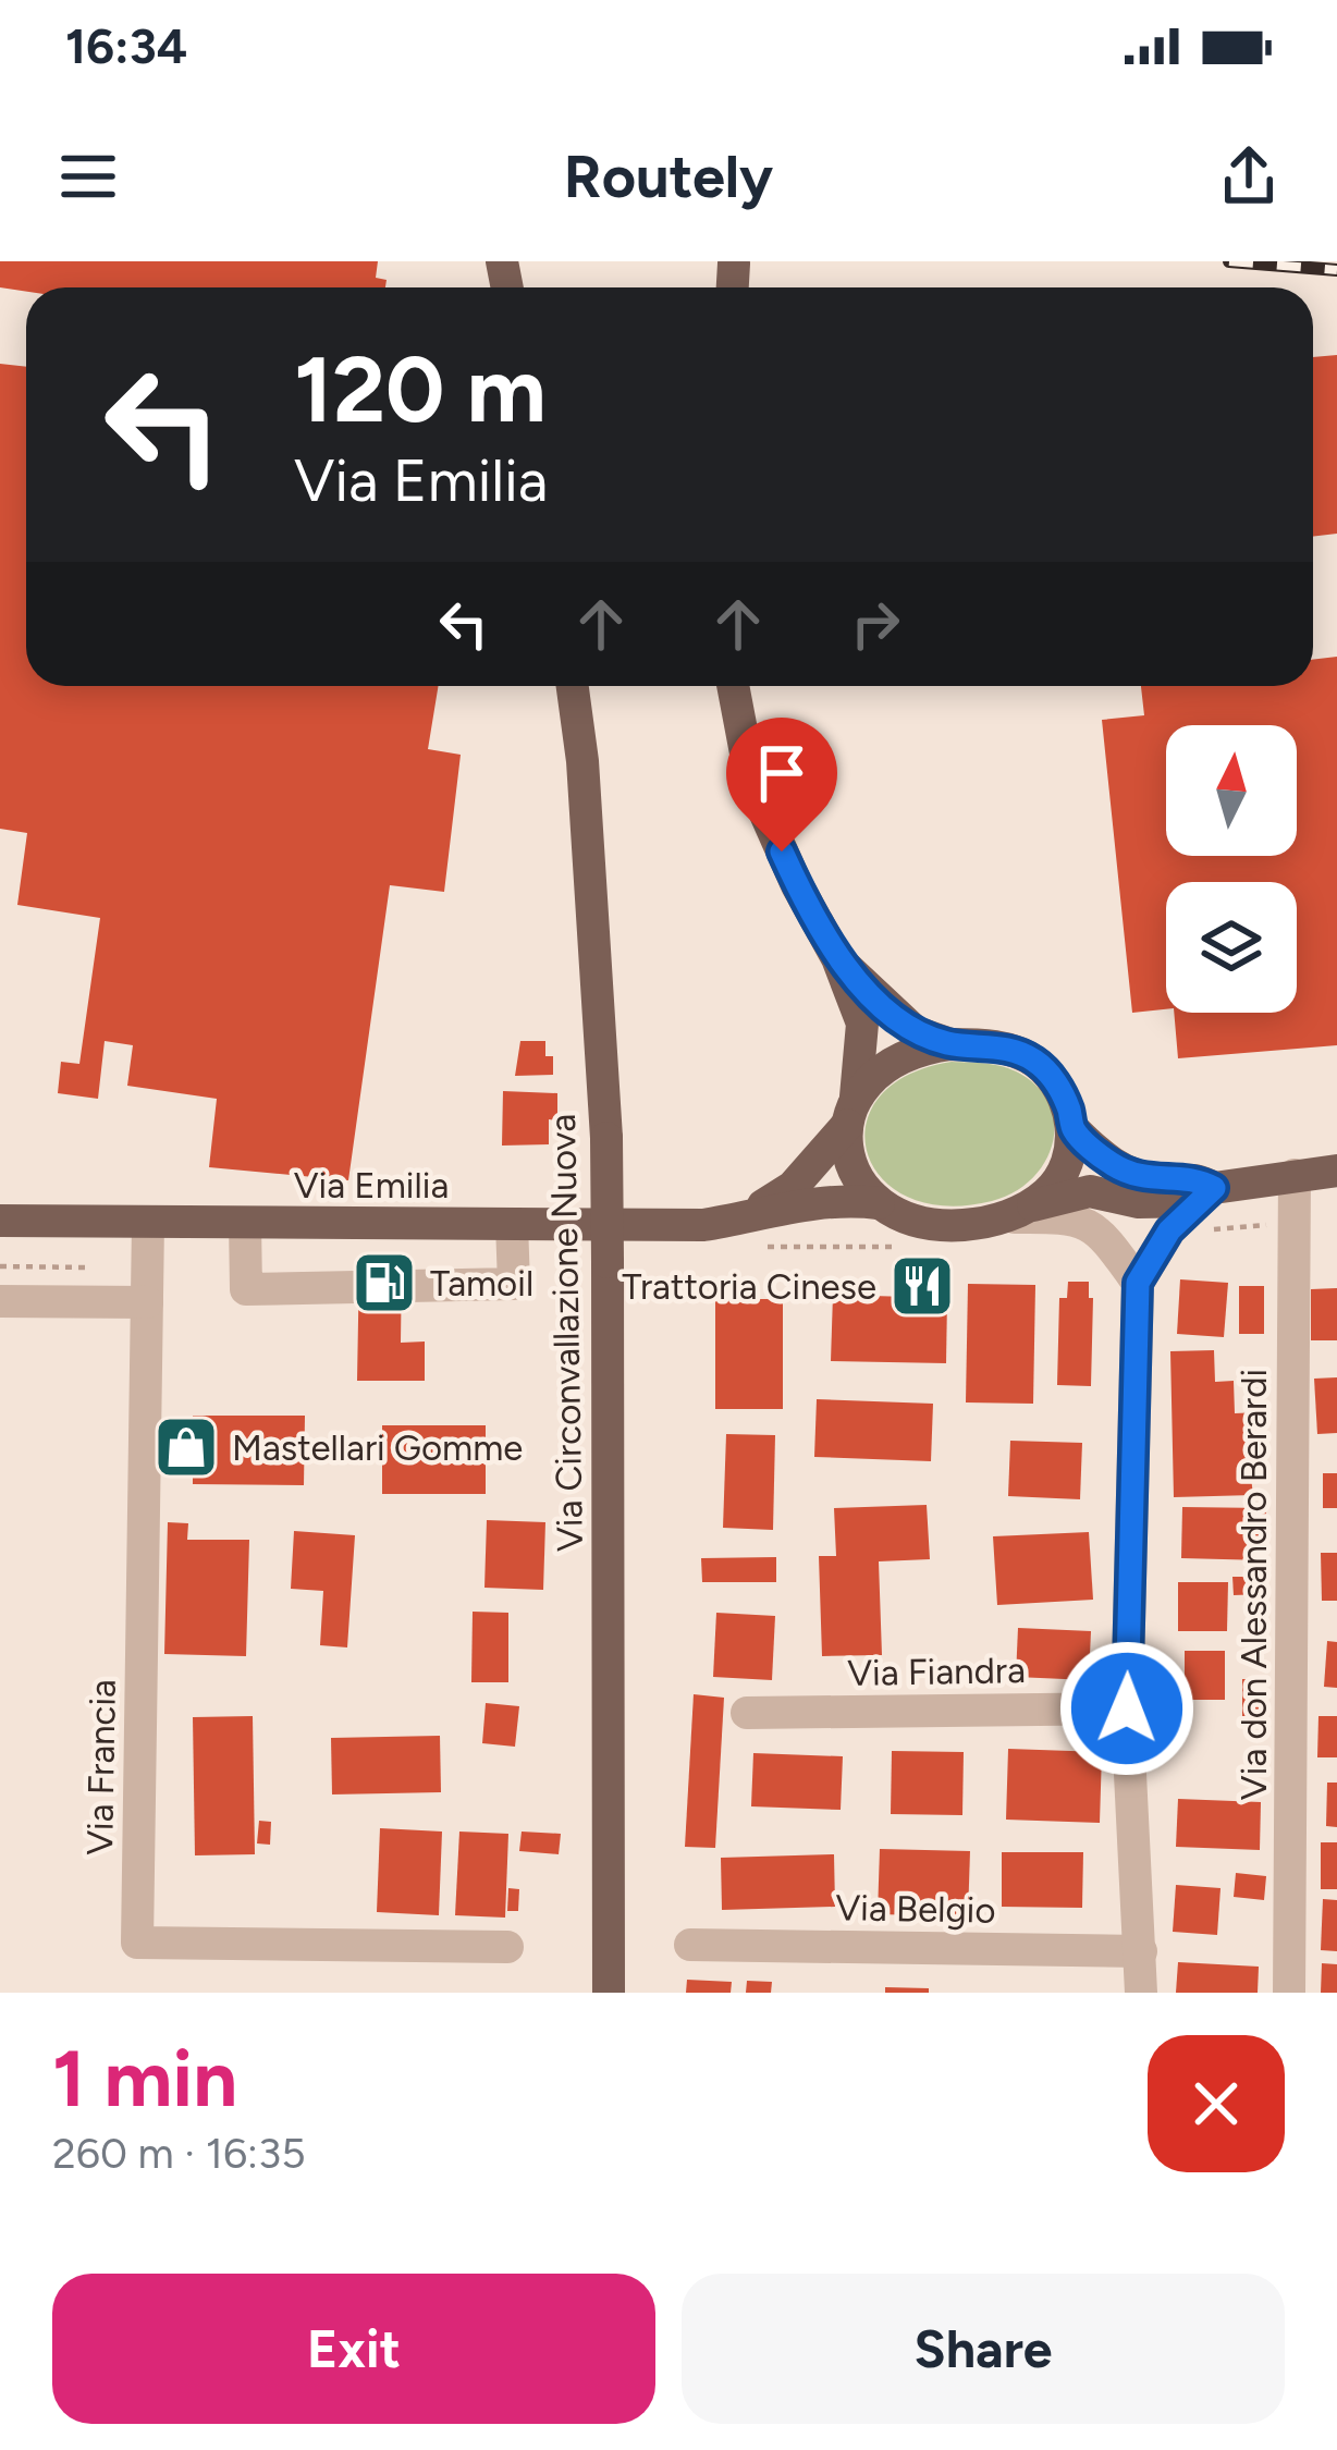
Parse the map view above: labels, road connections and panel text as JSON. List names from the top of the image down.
{
  "streets": {
    "main road": ["Via Emilia", "Via Circonvallazione Nuova"],
    "street": [
      "Via don Alessandro Berardi",
      "Via Fiandra",
      "Via Francia",
      "Via Belgio"
    ]
  },
  "crossings": [
    ["Via Emilia", "Via Francia"]
  ],
  "places": {
    "fuel station": ["Tamoil"],
    "restaurant": ["Trattoria Cinese"],
    "shop": ["Mastellari Gomme"]
  },
  "north": "top",
  "page": {
    "status": "16:34",
    "header": "Routely",
    "turn": ["120 m", "Via Emilia"],
    "heading": ["1 min", "260 m · 16:35"],
    "buttons": ["Exit", "Share"]
  }
}
